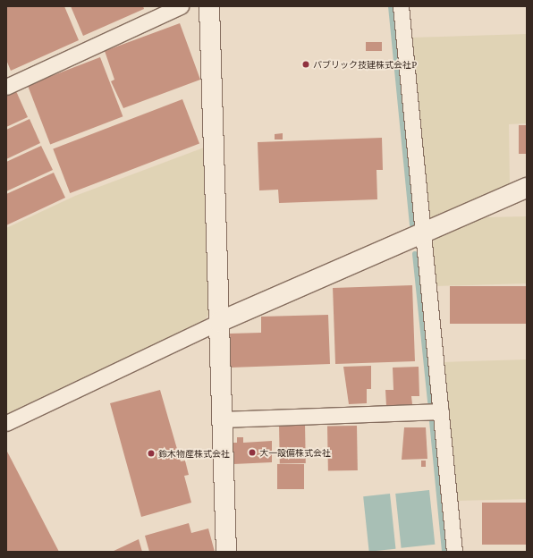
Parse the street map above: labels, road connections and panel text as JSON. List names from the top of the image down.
{
  "places": ["パブリック技建株式会社P", "大一設備株式会社", "鈴木物産株式会社"]
}
